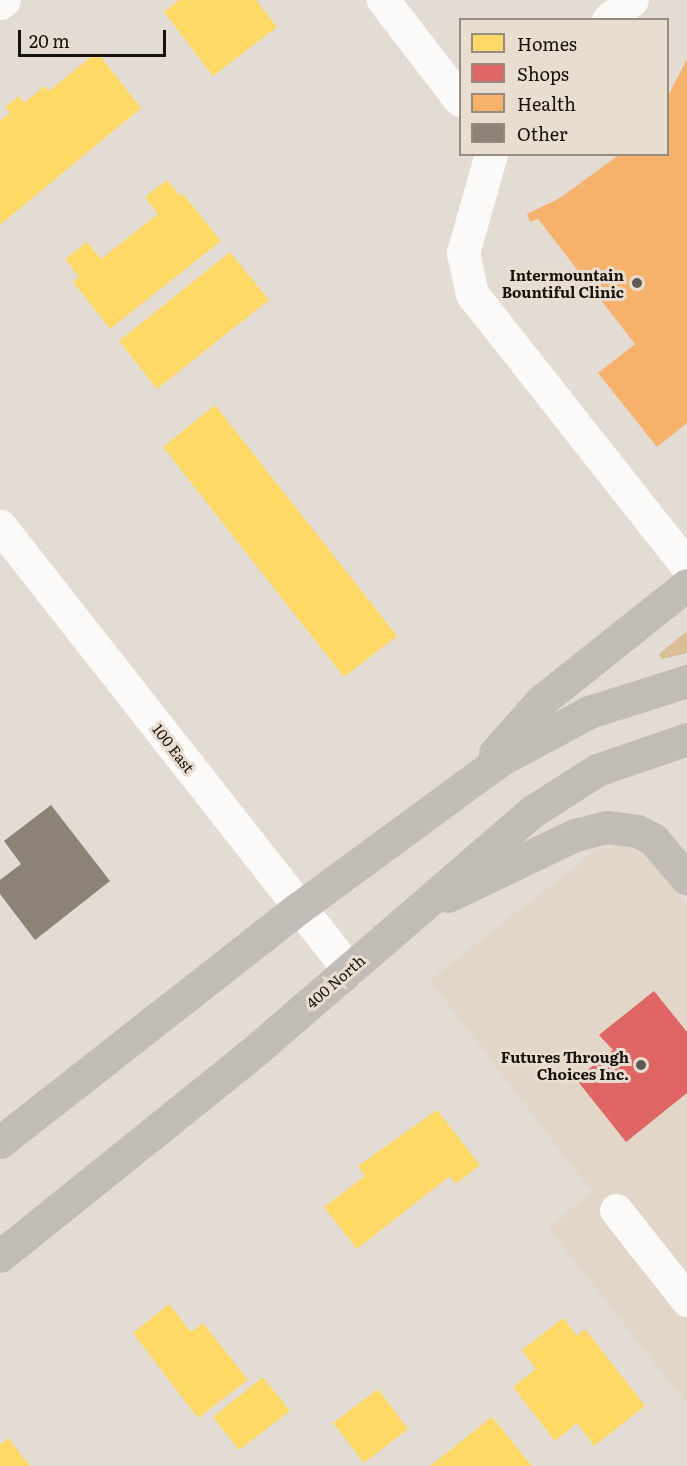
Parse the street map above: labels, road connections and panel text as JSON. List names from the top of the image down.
{
  "streets": {
    "main road": ["400 North"],
    "street": ["100 East"]
  },
  "crossings": [
    ["100 East", "400 North"]
  ],
  "places": ["Intermountain Bountiful Clinic", "Futures Through Choices Inc."],
  "legend": [
    "Homes",
    "Shops",
    "Health",
    "Other"
  ],
  "scale_bar": "20 m"
}
